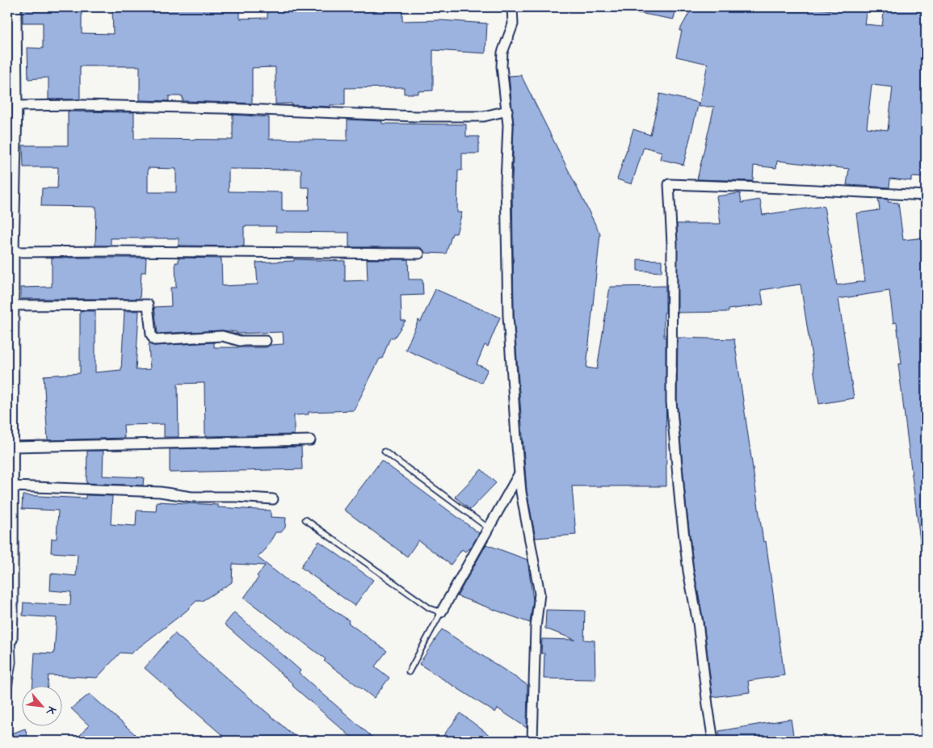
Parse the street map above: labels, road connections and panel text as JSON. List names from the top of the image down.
{
  "north": "bottom right"
}
